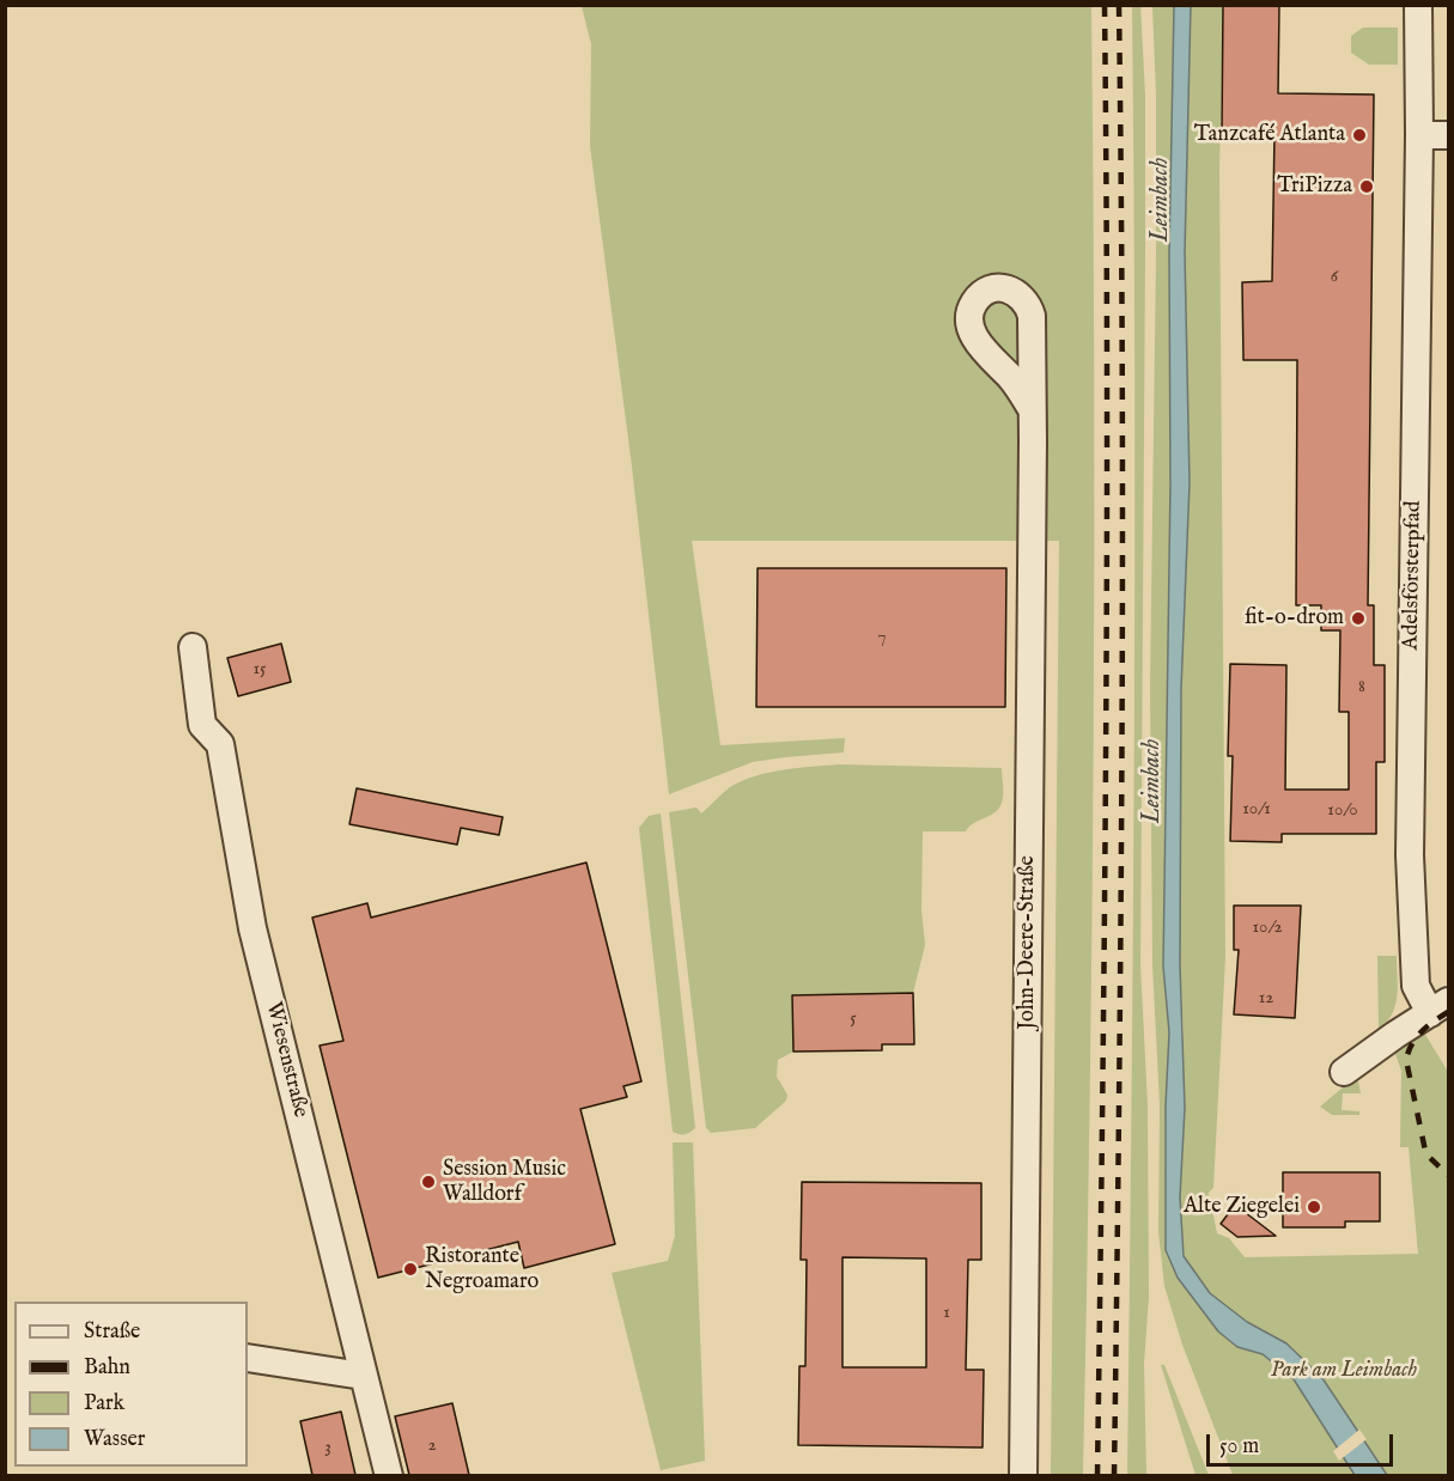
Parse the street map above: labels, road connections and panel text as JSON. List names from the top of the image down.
{
  "streets": {
    "street": ["Adelsförsterpfad", "John-Deere-Straße", "Wiesenstraße"]
  },
  "water": ["Leimbach"],
  "parks": ["Park am Leimbach"],
  "places": [
    "Tanzcafé Atlanta",
    "TriPizza",
    "fit-o-drom",
    "Session Music Walldorf",
    "Alte Ziegelei",
    "Ristorante Negroamaro"
  ],
  "house_numbers": [
    "6",
    "7",
    "15",
    "8",
    "10/1",
    "10/0",
    "10/2",
    "12",
    "5",
    "1",
    "2",
    "3"
  ],
  "legend": [
    "Straße",
    "Bahn",
    "Park",
    "Wasser"
  ],
  "scale_bar": "50 m"
}
